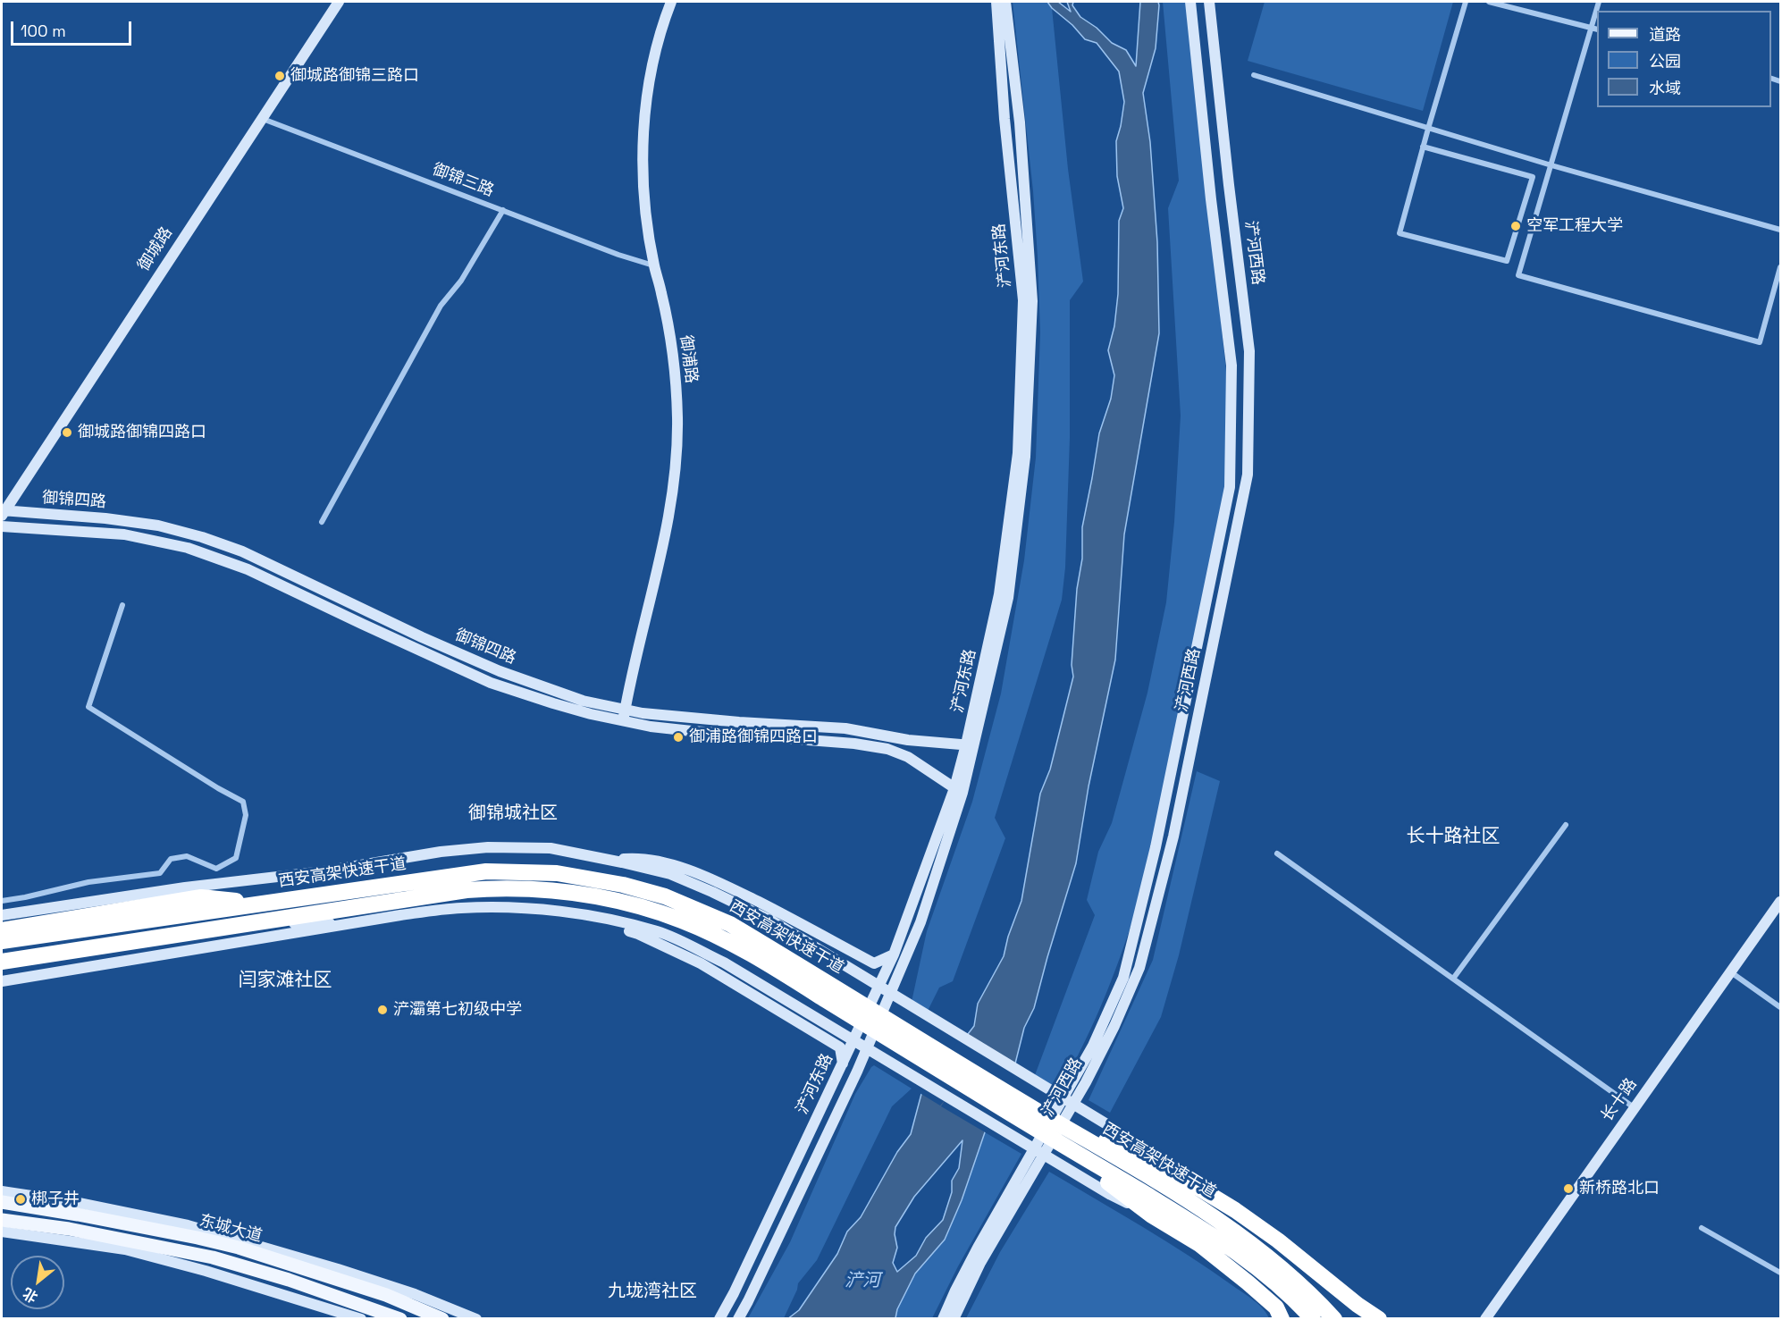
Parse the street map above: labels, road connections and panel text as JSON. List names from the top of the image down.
{
  "streets": {
    "highway": ["西安高架快速干道"],
    "main road": [
      "御城路",
      "浐河西路",
      "浐河东路",
      "御浦路",
      "御锦四路",
      "长十路",
      "东城大道"
    ],
    "street": ["御锦三路"]
  },
  "crossings": [
    ["御锦三路", "御城路"],
    ["御锦三路", "御浦路"],
    ["御城路", "御锦四路"],
    ["浐河东路", "御锦四路"],
    ["御浦路", "御锦四路"]
  ],
  "districts": [
    "御锦城社区",
    "长十路社区",
    "闫家滩社区",
    "九垅湾社区"
  ],
  "water": ["浐河"],
  "places": [
    "御城路御锦三路口",
    "空军工程大学",
    "御城路御锦四路口",
    "御浦路御锦四路口",
    "浐灞第七初级中学",
    "新桥路北口",
    "梆子井"
  ],
  "legend": ["道路", "公园", "水域"],
  "scale_bar": "100 m",
  "north": "bottom left"
}
